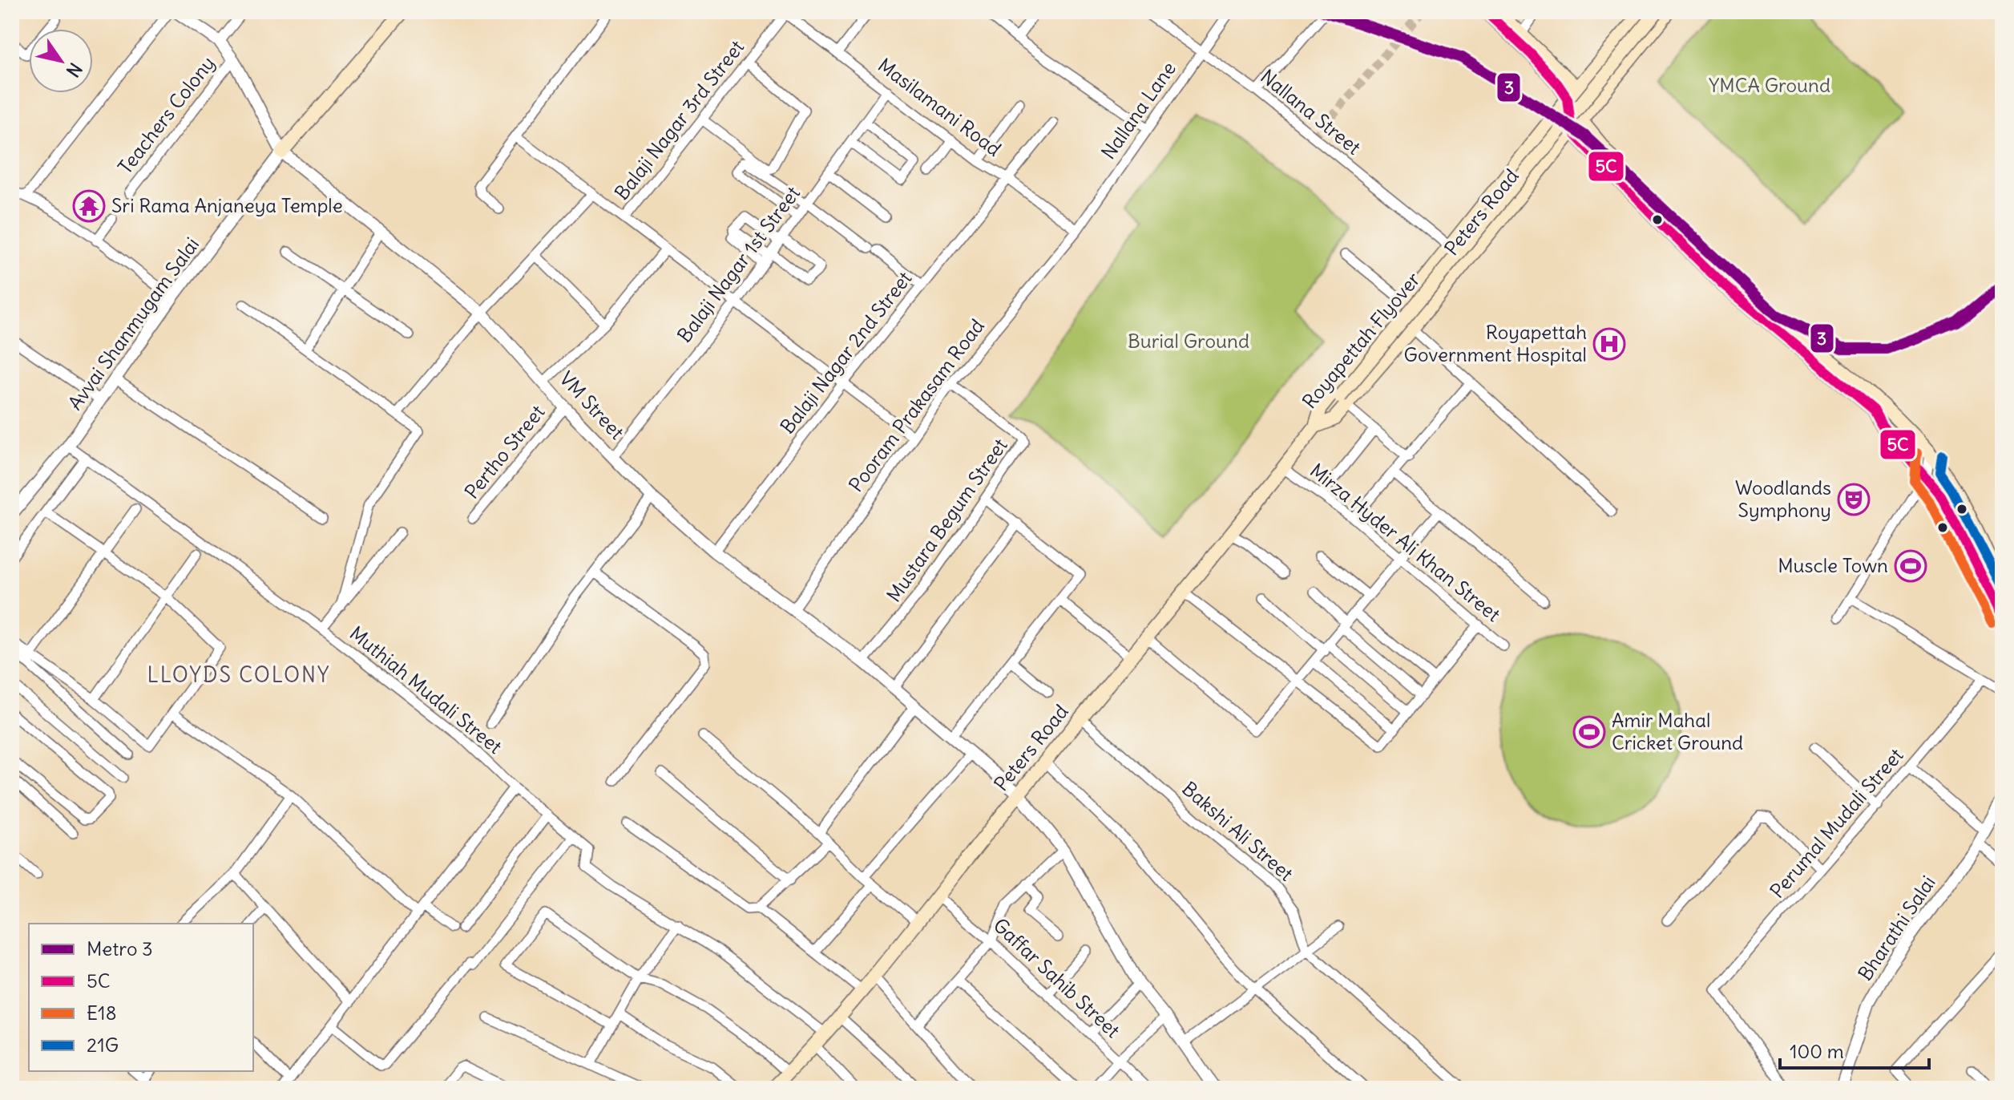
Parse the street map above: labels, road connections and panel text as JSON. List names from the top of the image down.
{
  "streets": {
    "main road": ["Peters Road", "Royapettah Flyover"],
    "street": [
      "Masilamani Road",
      "Nallana Lane",
      "Nallana Street",
      "Teachers Colony",
      "Balaji Nagar 3rd Street",
      "Balaji Nagar 1st Street",
      "Avvai Shanmugam Salai",
      "Balaji Nagar 2nd Street",
      "VM Street",
      "Pooram Prakasam Road",
      "Pertho Street",
      "Mustara Begum Street",
      "Mirza Hyder Ali Khan Street",
      "Muthiah Mudali Street",
      "Perumal Mudali Street",
      "Bakshi Ali Street",
      "Bharathi Salai",
      "Gaffar Sahib Street"
    ]
  },
  "crossings": [
    ["Masilamani Road", "Nallana Lane"],
    ["Masilamani Road", "Balaji Nagar 3rd Street"],
    ["Masilamani Road", "Balaji Nagar 1st Street"],
    ["Masilamani Road", "Balaji Nagar 2nd Street"],
    ["Masilamani Road", "Pooram Prakasam Road"],
    ["Nallana Lane", "Nallana Street"],
    ["Nallana Lane", "Pooram Prakasam Road"],
    ["Nallana Street", "Peters Road"],
    ["Teachers Colony", "VM Street"],
    ["Peters Road", "Royapettah Flyover"],
    ["Peters Road", "VM Street"],
    ["Peters Road", "Mirza Hyder Ali Khan Street"],
    ["Peters Road", "Bakshi Ali Street"],
    ["Peters Road", "Gaffar Sahib Street"],
    ["Balaji Nagar 1st Street", "VM Street"],
    ["Avvai Shanmugam Salai", "VM Street"],
    ["Avvai Shanmugam Salai", "Muthiah Mudali Street"],
    ["Balaji Nagar 2nd Street", "VM Street"],
    ["VM Street", "Pooram Prakasam Road"],
    ["VM Street", "Pertho Street"],
    ["VM Street", "Mustara Begum Street"],
    ["Pooram Prakasam Road", "Mustara Begum Street"]
  ],
  "districts": ["LLOYDS COLONY"],
  "parks": ["YMCA Ground", "Burial Ground"],
  "places": {
    "temple": ["Sri Rama Anjaneya Temple"],
    "hospital": ["Royapettah Government Hospital"],
    "theatre": ["Woodlands Symphony"],
    "sports": ["Muscle Town", "Amir Mahal Cricket Ground"]
  },
  "lines": [
    "metro line 3",
    "transit line 5C",
    "transit line E18",
    "transit line 21G"
  ],
  "legend": [
    "Metro 3",
    "5C",
    "E18",
    "21G"
  ],
  "scale_bar": "100 m",
  "north": "bottom right"
}
